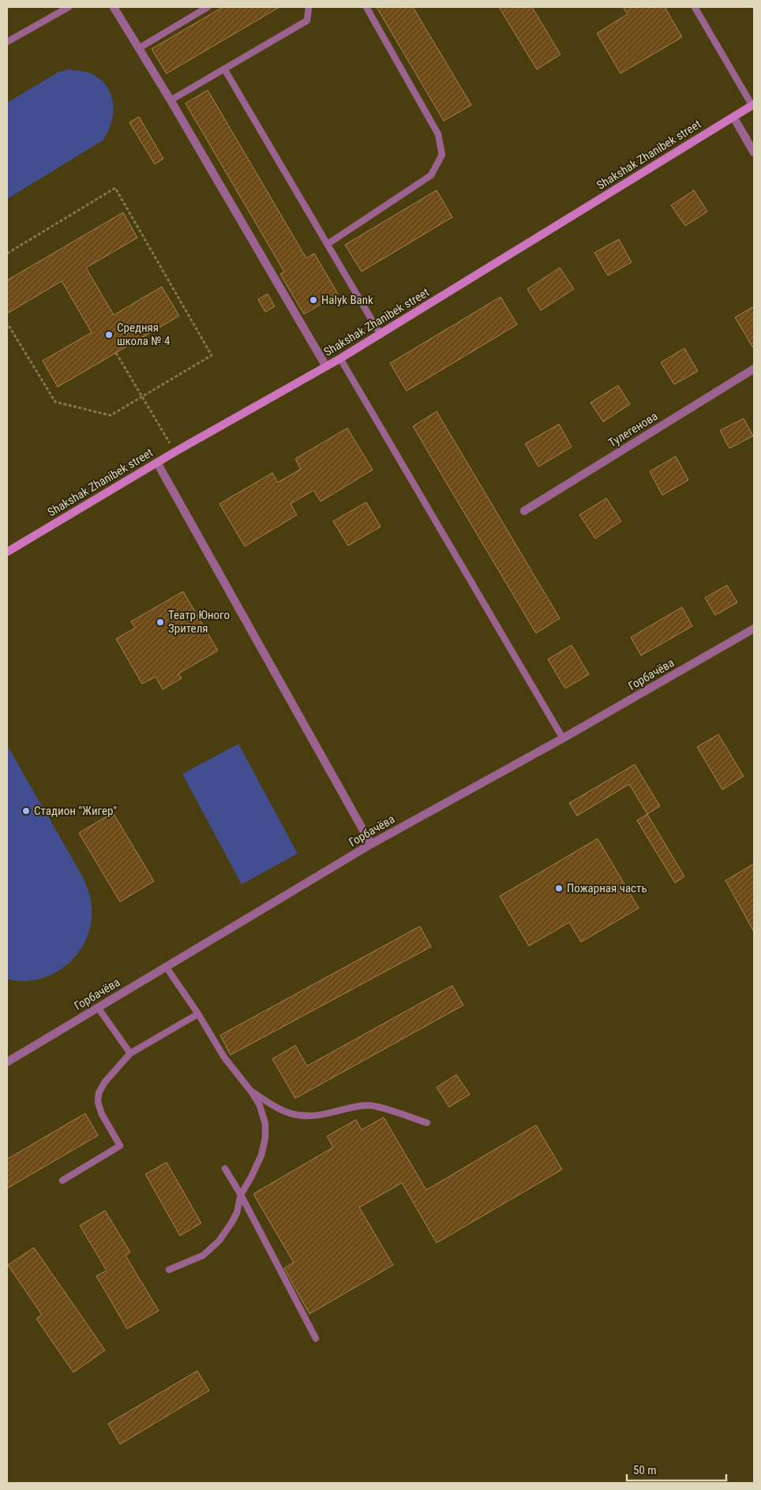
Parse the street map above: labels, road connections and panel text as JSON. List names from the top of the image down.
{
  "streets": {
    "main road": ["Shakshak Zhanibek street"],
    "street": ["Тулегенова", "Горбачёва"]
  },
  "places": [
    "Halyk Bank",
    "Средняя школа № 4",
    "Театр Юного Зрителя",
    "Стадион \"Жигер\"",
    "Пожарная часть"
  ],
  "scale_bar": "50 m"
}
